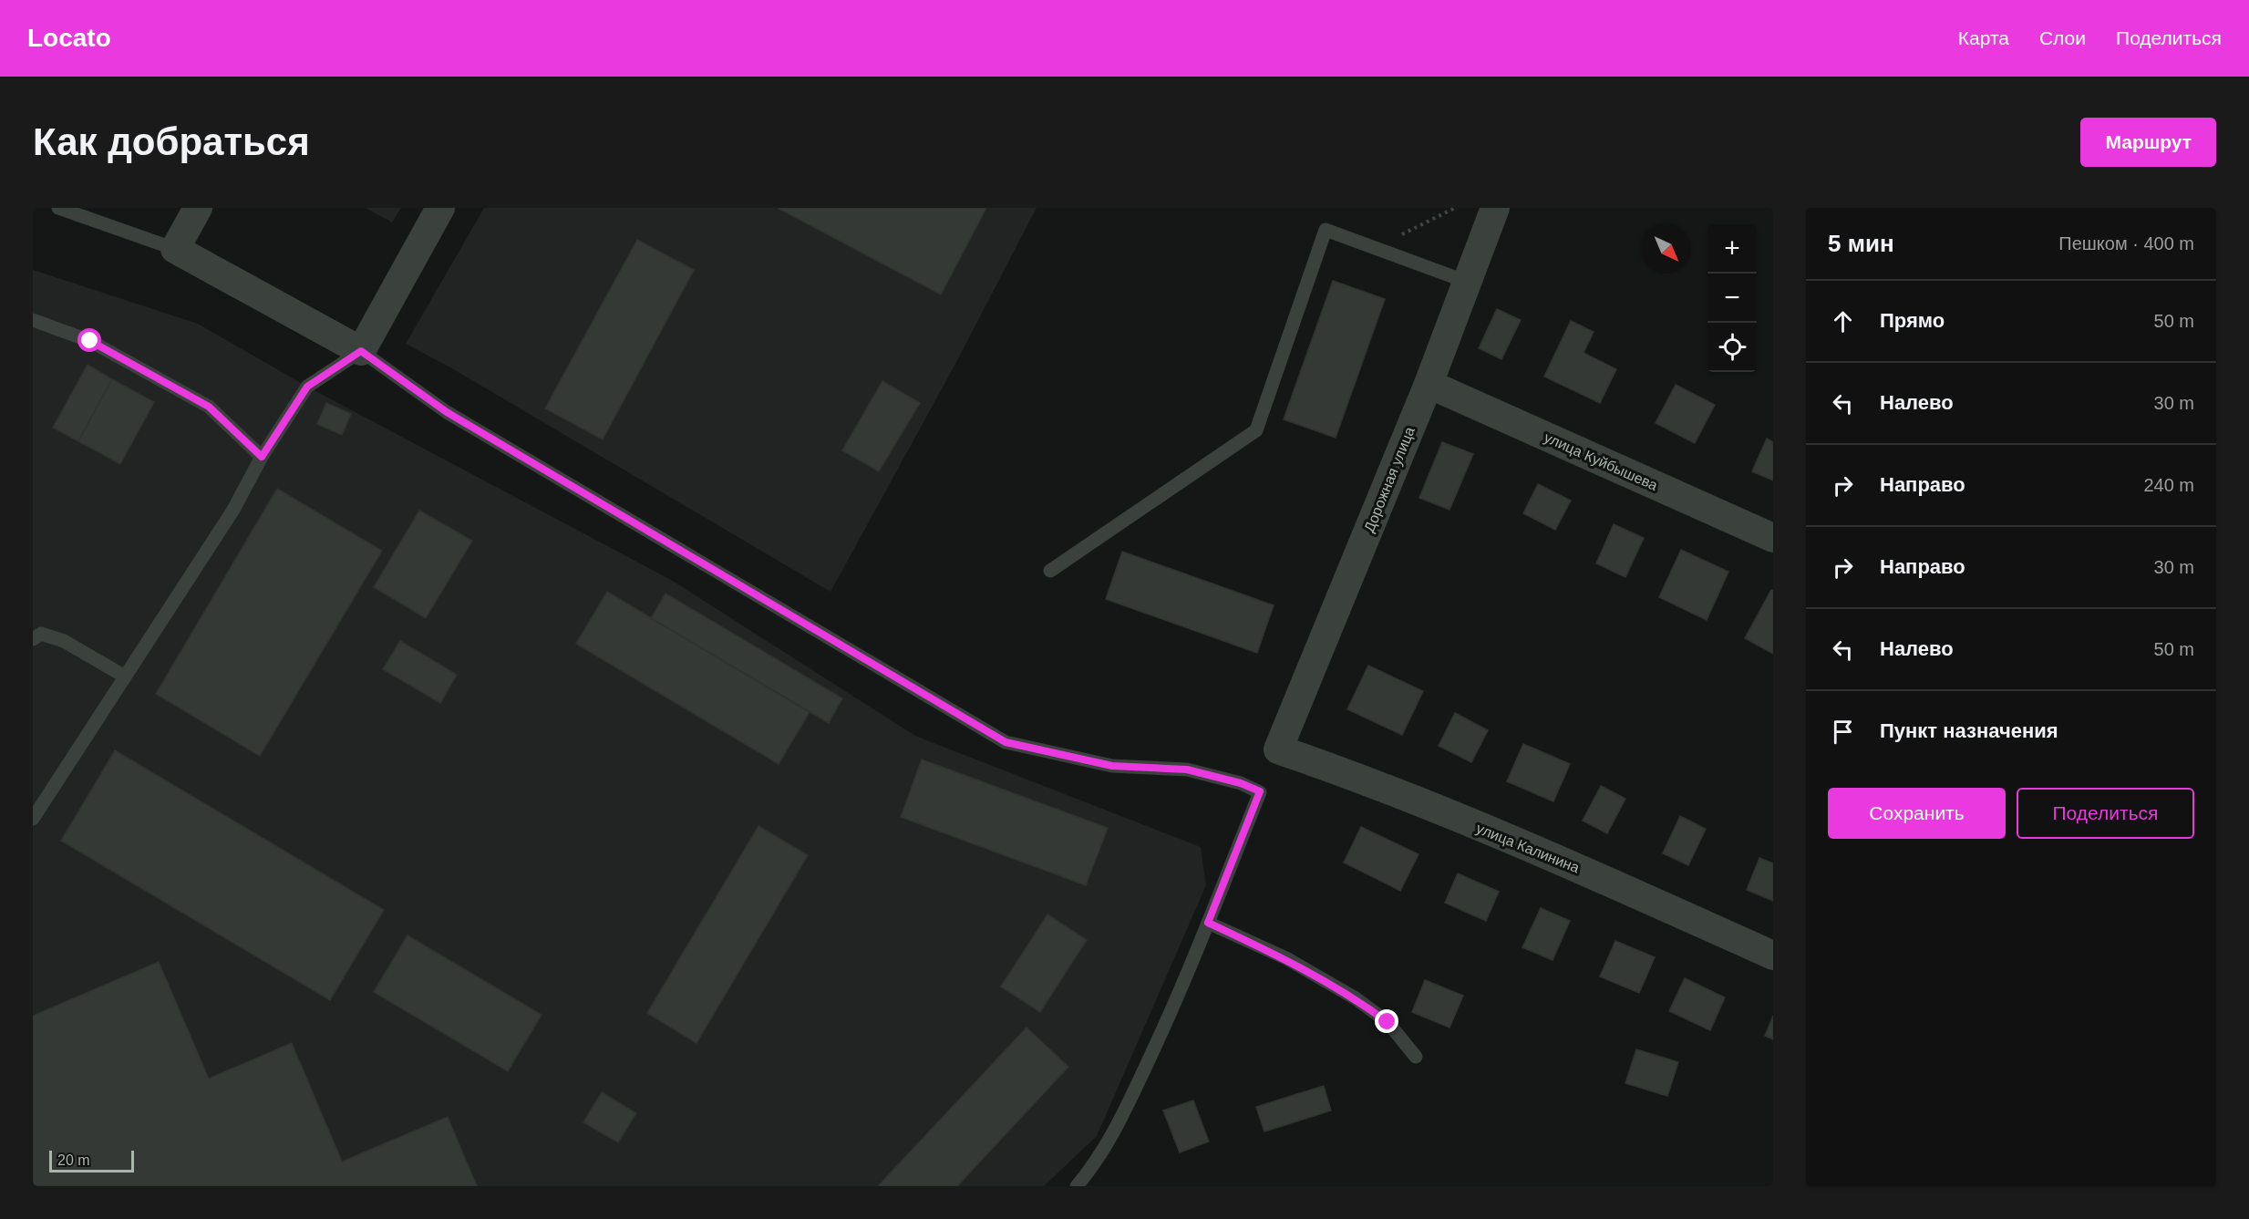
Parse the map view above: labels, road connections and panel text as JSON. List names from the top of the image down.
{
  "streets": {
    "street": ["улица Куйбышева", "Дорожная улица", "улица Калинина"]
  },
  "crossings": [
    ["улица Куйбышева", "Дорожная улица"],
    ["Дорожная улица", "улица Калинина"]
  ],
  "scale_bar": "20 m",
  "north": "bottom right",
  "page": {
    "header": "Locato",
    "nav": ["Карта", "Слои", "Поделиться"],
    "buttons": [
      "Маршрут",
      ["Сохранить", "Поделиться"]
    ],
    "title": "Как добраться",
    "heading": ["5 мин", "Пешком · 400 m"],
    "map_buttons": ["+", "−"],
    "list": [
      ["Прямо", "50 m"],
      ["Налево", "30 m"],
      ["Направо", "240 m"],
      ["Направо", "30 m"],
      ["Налево", "50 m"],
      "Пункт назначения"
    ],
    "scale": "20 m"
  }
}
